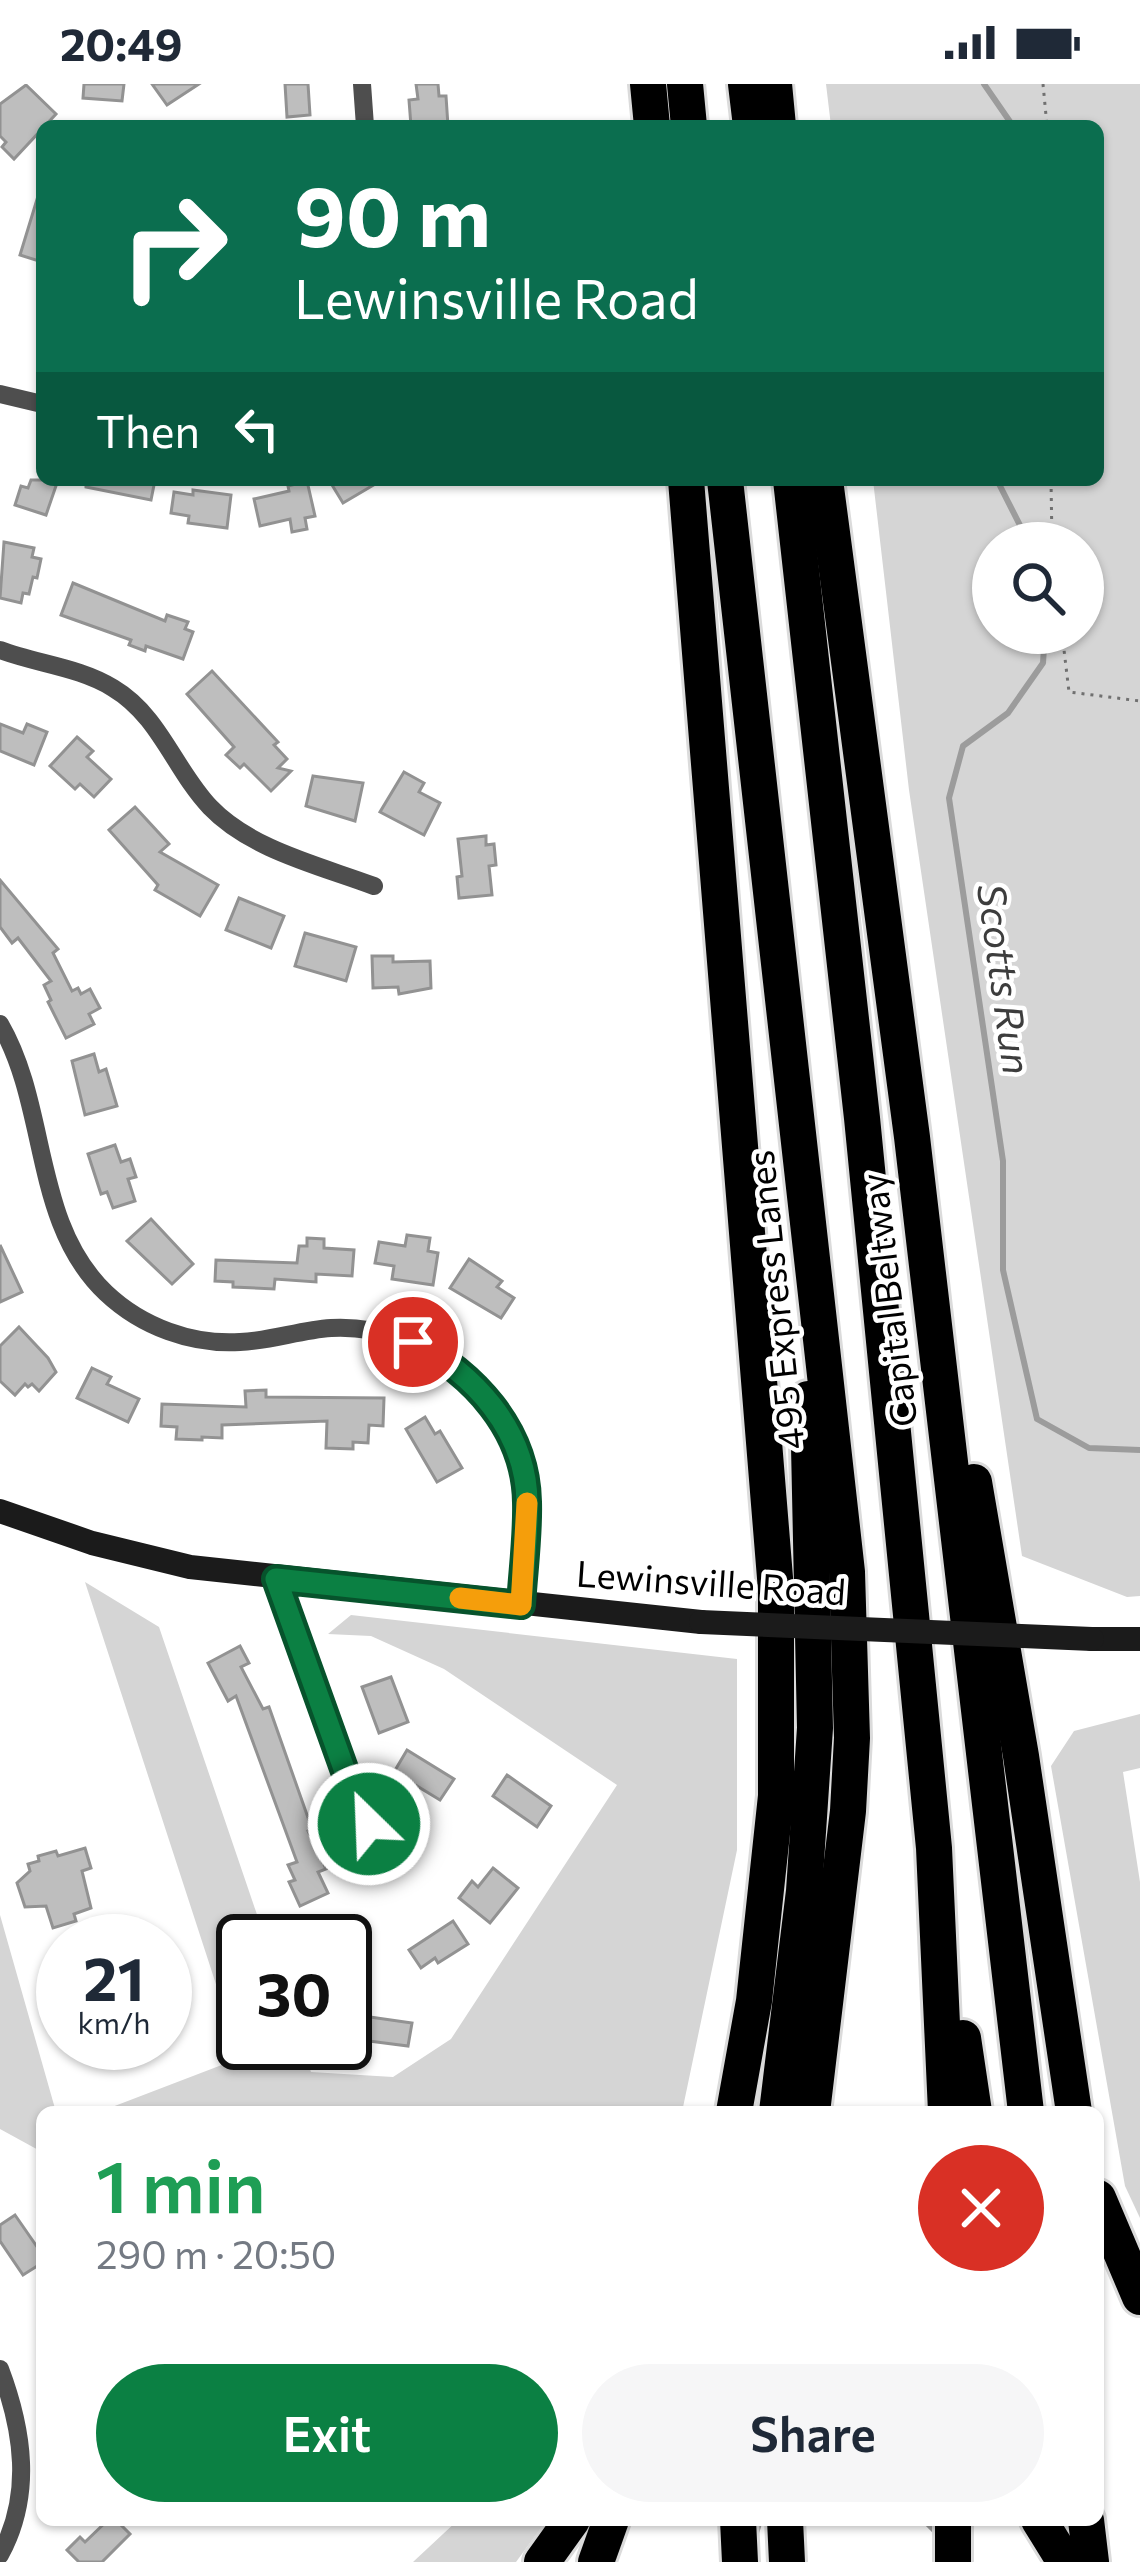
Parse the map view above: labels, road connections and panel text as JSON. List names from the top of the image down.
{
  "streets": {
    "highway": ["495 Express Lanes", "Capital Beltway"],
    "main road": ["Lewinsville Road"]
  },
  "water": ["Scotts Run"],
  "page": {
    "status": "20:49",
    "turn": ["90 m", "Lewinsville Road"],
    "then": "Then",
    "speed": "21 km/h",
    "limit": "30",
    "heading": ["1 min", "290 m · 20:50"],
    "buttons": ["Exit", "Share"]
  }
}
